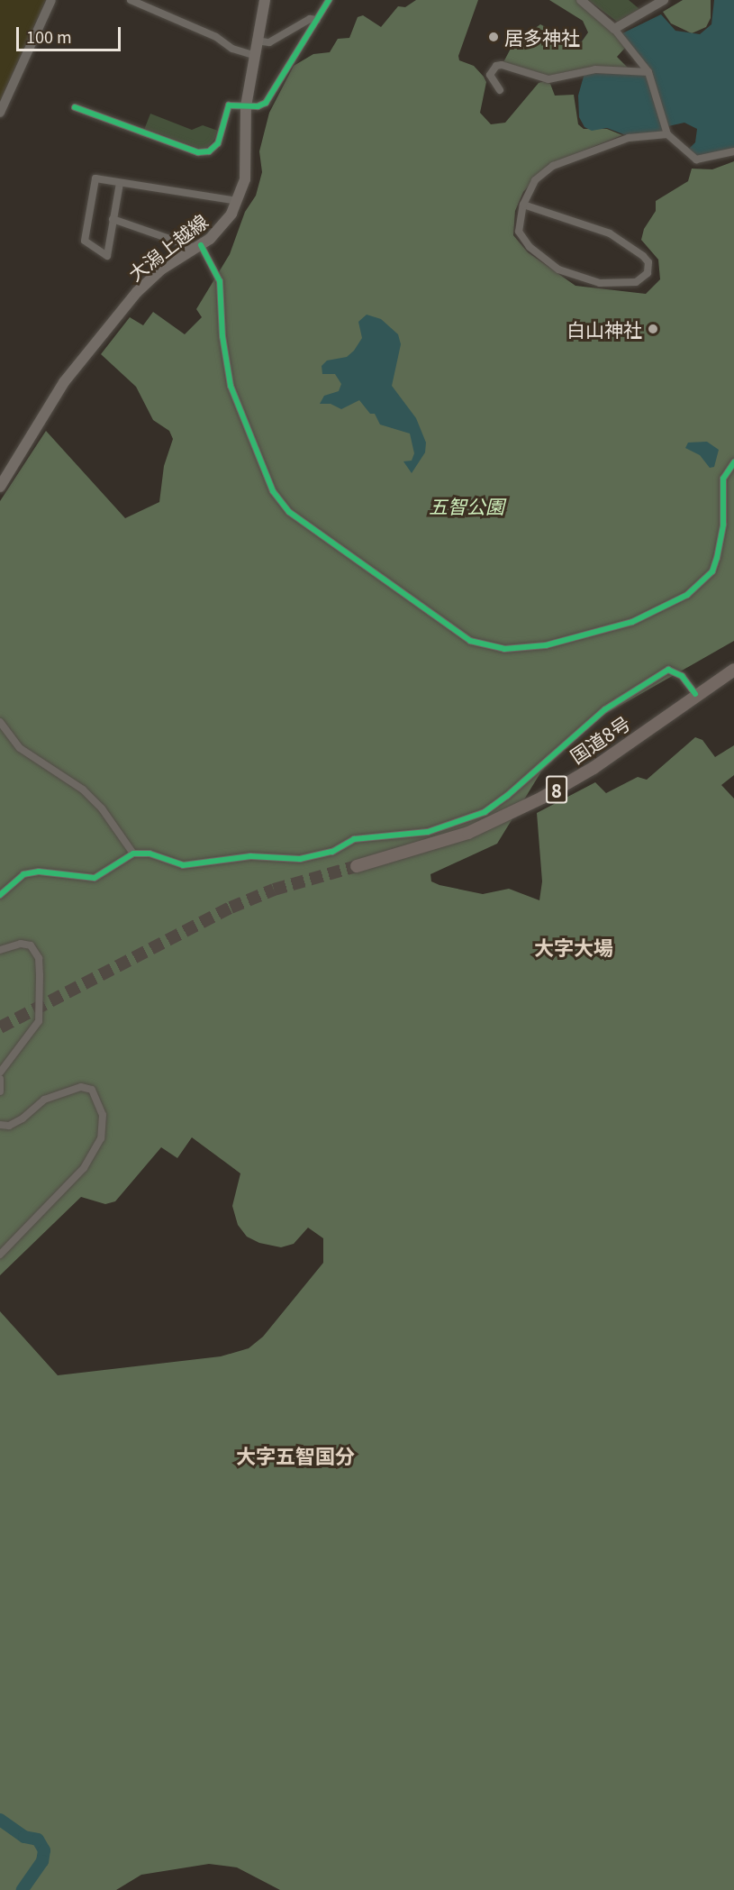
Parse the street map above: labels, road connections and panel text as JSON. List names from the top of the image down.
{
  "streets": {
    "highway": ["国道8号", "8"],
    "main road": ["大潟上越線"]
  },
  "districts": ["大字大場", "大字五智国分"],
  "parks": ["五智公園"],
  "places": ["居多神社", "白山神社"],
  "scale_bar": "100 m"
}
